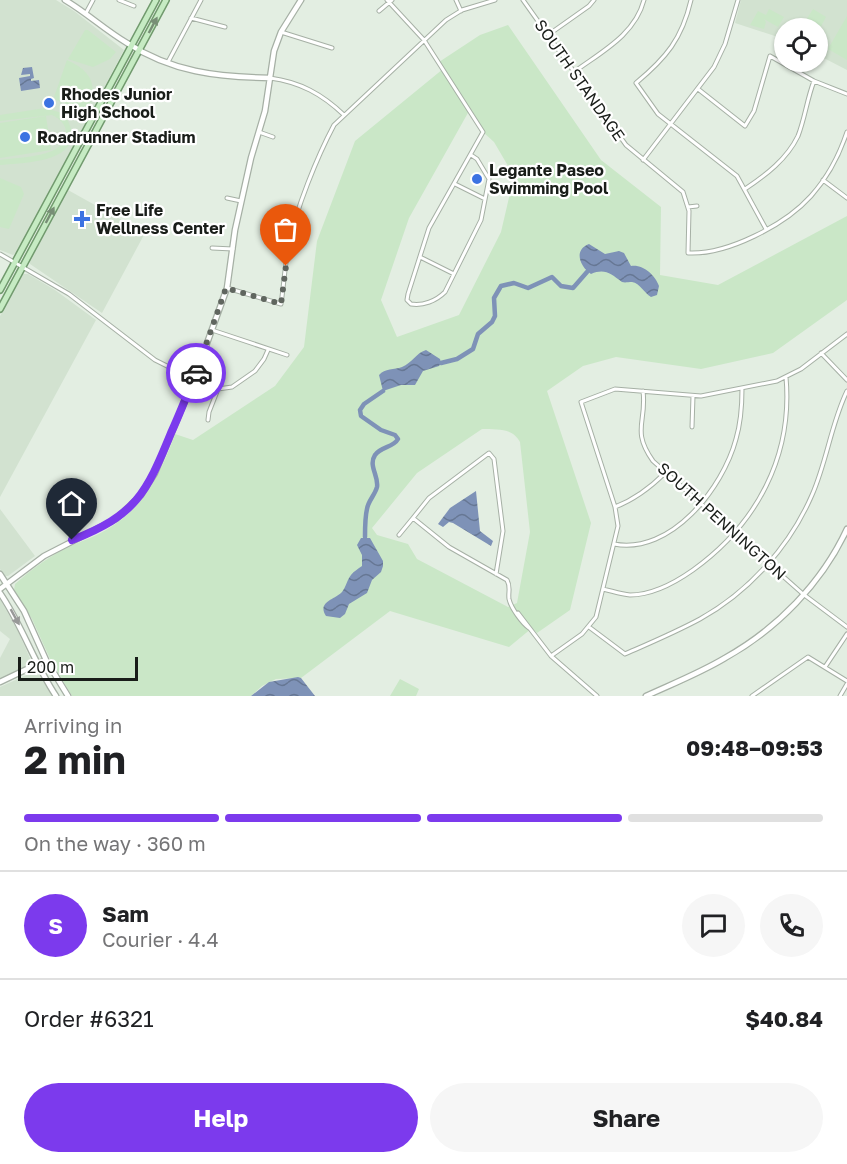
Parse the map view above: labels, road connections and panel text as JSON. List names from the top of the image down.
{
  "streets": {
    "street": ["SOUTH STANDAGE", "SOUTH PENNINGTON"]
  },
  "places": {
    "other": ["Rhodes Junior High School", "Roadrunner Stadium", "Legante Paseo Swimming Pool"],
    "health": ["Free Life Wellness Center"]
  },
  "scale_bar": "200 m",
  "page": {
    "scale": "200 m",
    "heading": ["2 min", "Arriving in", "09:48–09:53"],
    "panel": [
      "Sam",
      "Courier · 4.4",
      "Order #6321",
      "$40.84"
    ],
    "bar": "On the way · 360 m",
    "round": "S",
    "buttons": ["Help", "Share"]
  }
}
